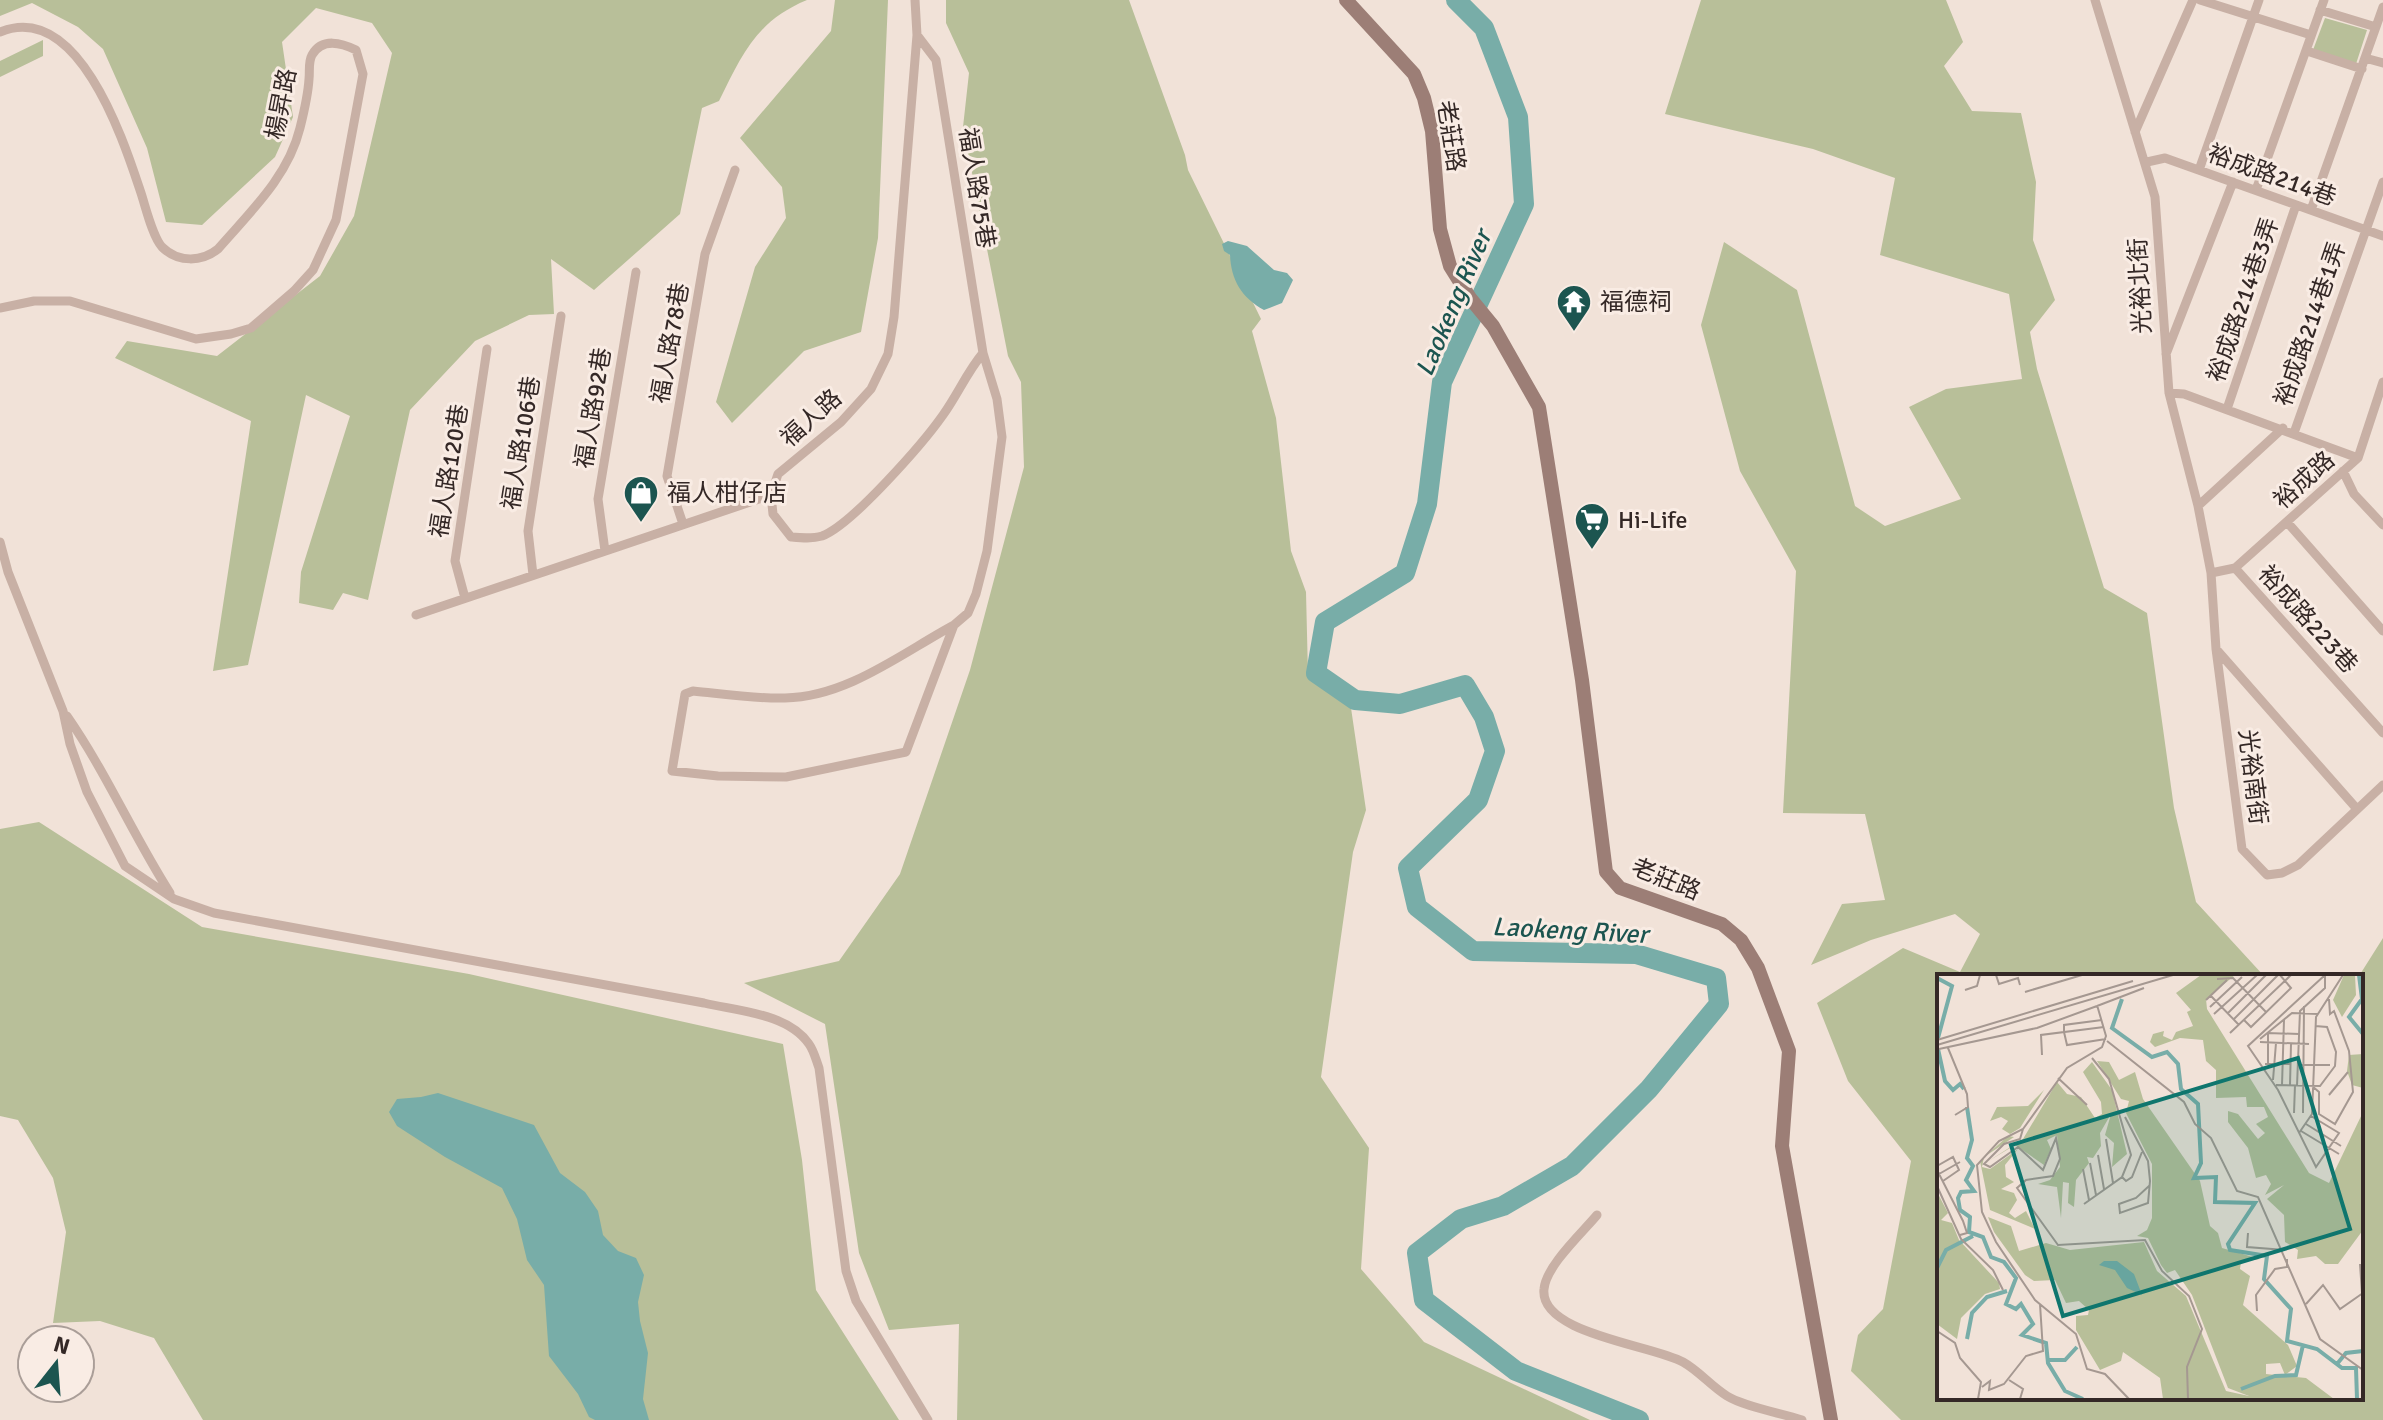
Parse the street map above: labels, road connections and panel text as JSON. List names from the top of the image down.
{
  "streets": {
    "street": [
      "楊昇路",
      "老莊路",
      "裕成路214巷",
      "福人路75巷",
      "光裕北街",
      "裕成路214巷3弄",
      "裕成路214巷1弄",
      "福人路78巷",
      "福人路92巷",
      "福人路",
      "福人路106巷",
      "福人路120巷",
      "裕成路",
      "裕成路223巷",
      "光裕南街"
    ]
  },
  "crossings": [
    ["裕成路214巷", "光裕北街"],
    ["裕成路214巷", "裕成路214巷3弄"],
    ["裕成路214巷", "裕成路214巷1弄"],
    ["福人路75巷", "福人路"],
    ["光裕北街", "裕成路"],
    ["光裕北街", "光裕南街"],
    ["裕成路", "裕成路223巷"],
    ["裕成路", "光裕南街"]
  ],
  "water": ["Laokeng River"],
  "places": {
    "temple": ["福德祠"],
    "shop": ["福人柑仔店"],
    "supermarket": ["Hi-Life"]
  },
  "north": "top"
}
